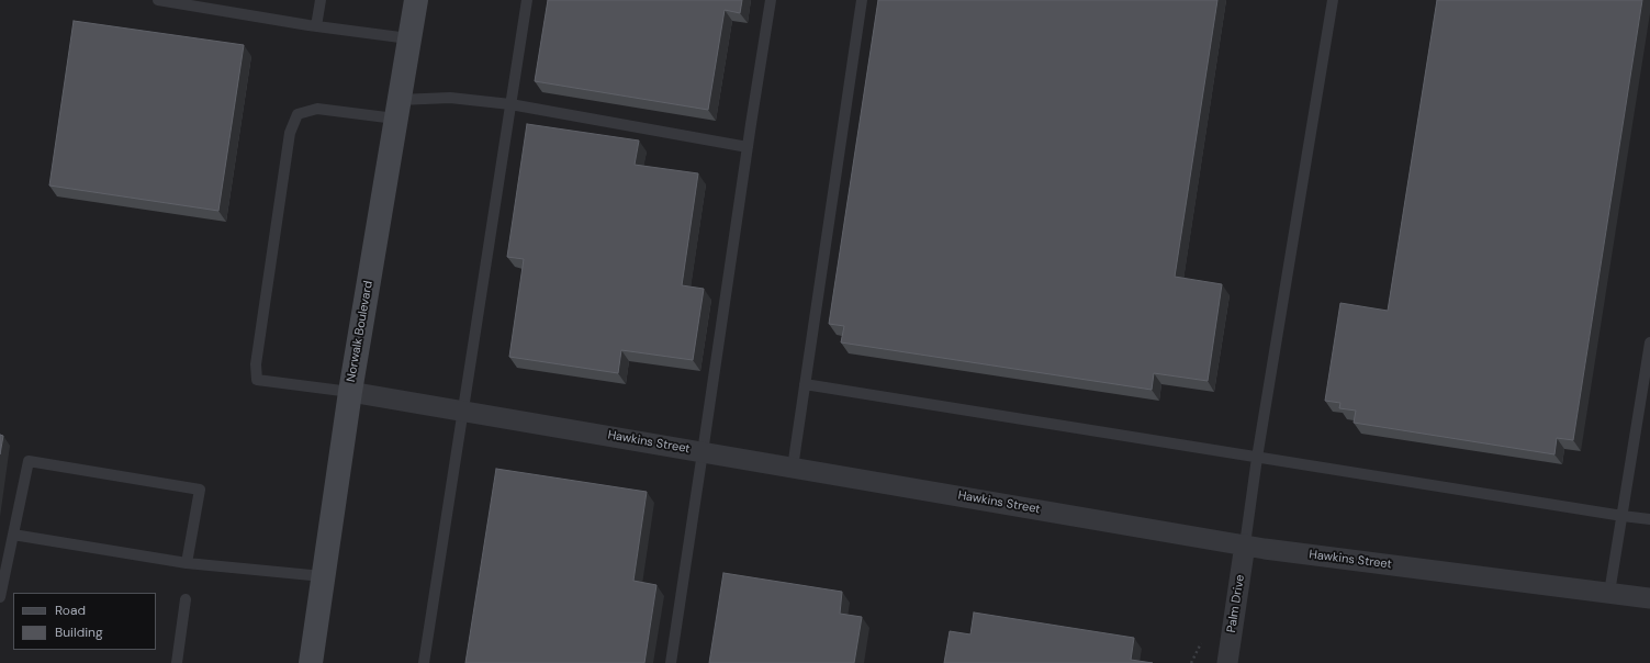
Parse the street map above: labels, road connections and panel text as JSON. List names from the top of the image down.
{
  "streets": {
    "main road": ["Norwalk Boulevard"],
    "street": ["Hawkins Street", "Palm Drive"]
  },
  "crossings": [
    ["Norwalk Boulevard", "Hawkins Street"],
    ["Hawkins Street", "Palm Drive"]
  ],
  "legend": ["Road", "Building"]
}
